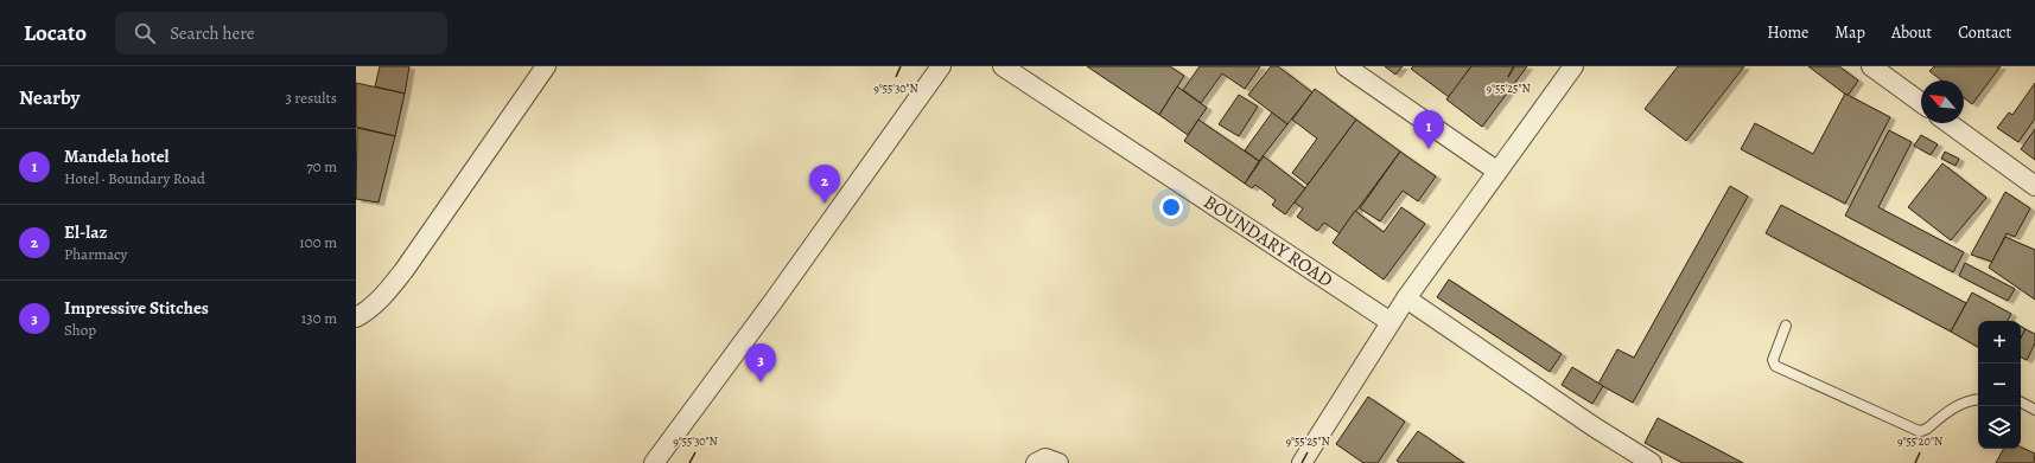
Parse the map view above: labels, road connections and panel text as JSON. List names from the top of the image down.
{
  "streets": {
    "street": ["BOUNDARY ROAD"]
  },
  "north": "top left",
  "page": {
    "header": "Locato",
    "search": "Search here",
    "nav": [
      "Home",
      "Map",
      "About",
      "Contact"
    ],
    "heading": ["Nearby", "3 results"],
    "pins": ["1", "2", "3"],
    "list": [
      {
        "mark": "1",
        "name": "Mandela hotel",
        "note": "Hotel · Boundary Road",
        "value": "70 m"
      },
      {
        "mark": "2",
        "name": "El-laz",
        "note": "Pharmacy",
        "value": "100 m"
      },
      {
        "mark": "3",
        "name": "Impressive Stitches",
        "note": "Shop",
        "value": "130 m"
      }
    ],
    "map_buttons": ["+", "−"]
  },
  "coordinates": ["9°55'30\"N", "9°55'25\"N", "9°55'20\"N"]
}
